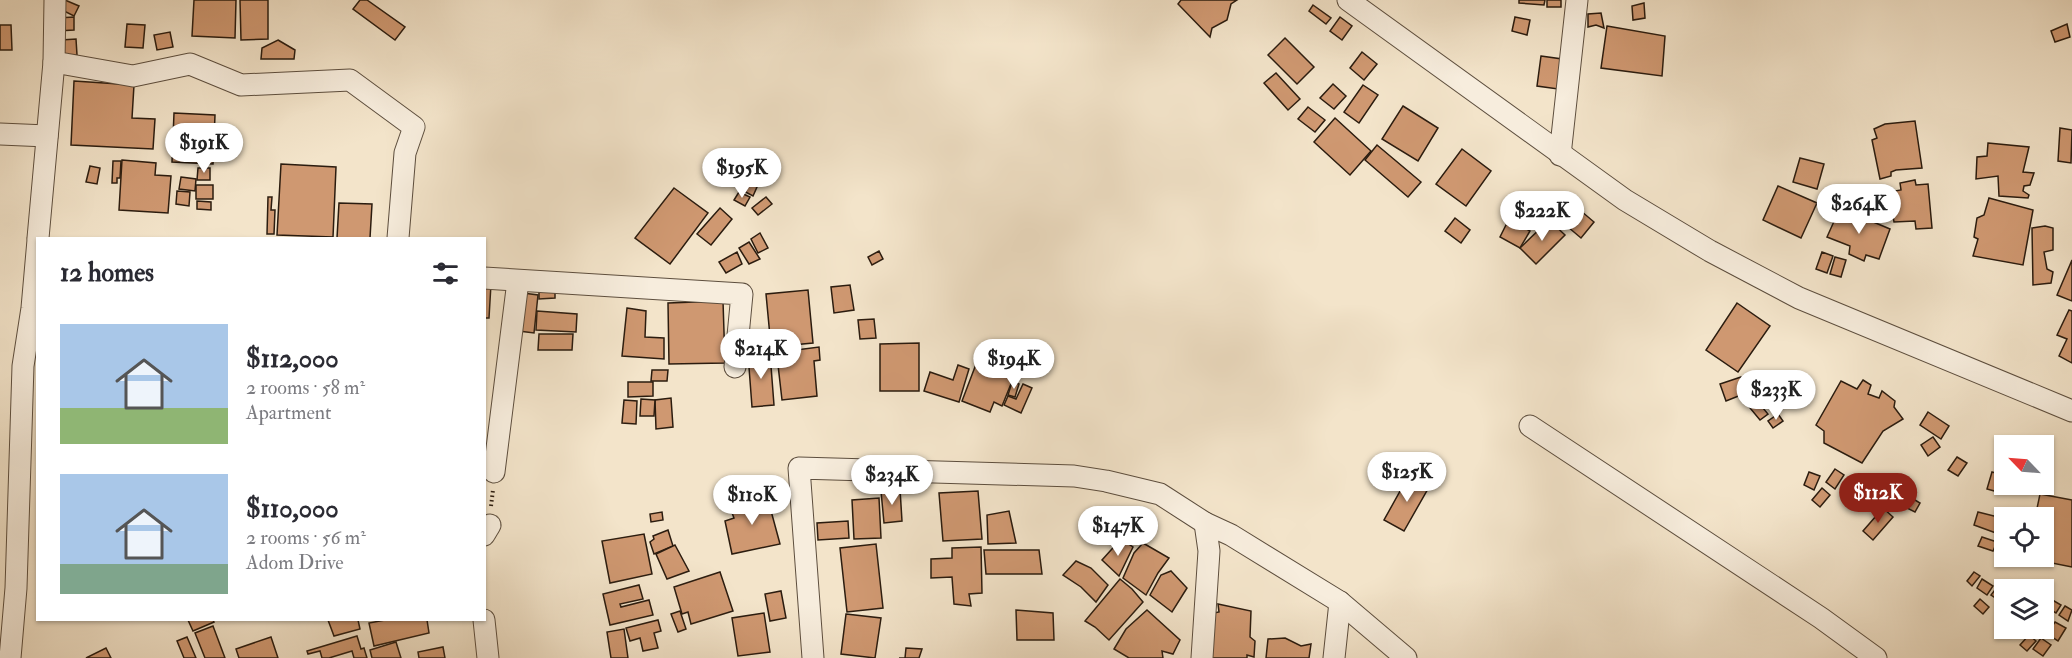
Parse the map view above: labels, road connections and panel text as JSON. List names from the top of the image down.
{
  "north": "top left",
  "page": {
    "price": [
      "$191K",
      "$195K",
      "$264K",
      "$222K",
      "$214K",
      "$194K",
      "$233K",
      "$125K",
      "$234K",
      "$112K",
      "$110K",
      "$147K"
    ],
    "heading": "12 homes",
    "list": [
      {
        "name": "$112,000",
        "note": "2 rooms · 58 m² · Apartment"
      },
      {
        "name": "$110,000",
        "note": "2 rooms · 56 m² · Adom Drive"
      }
    ]
  }
}
